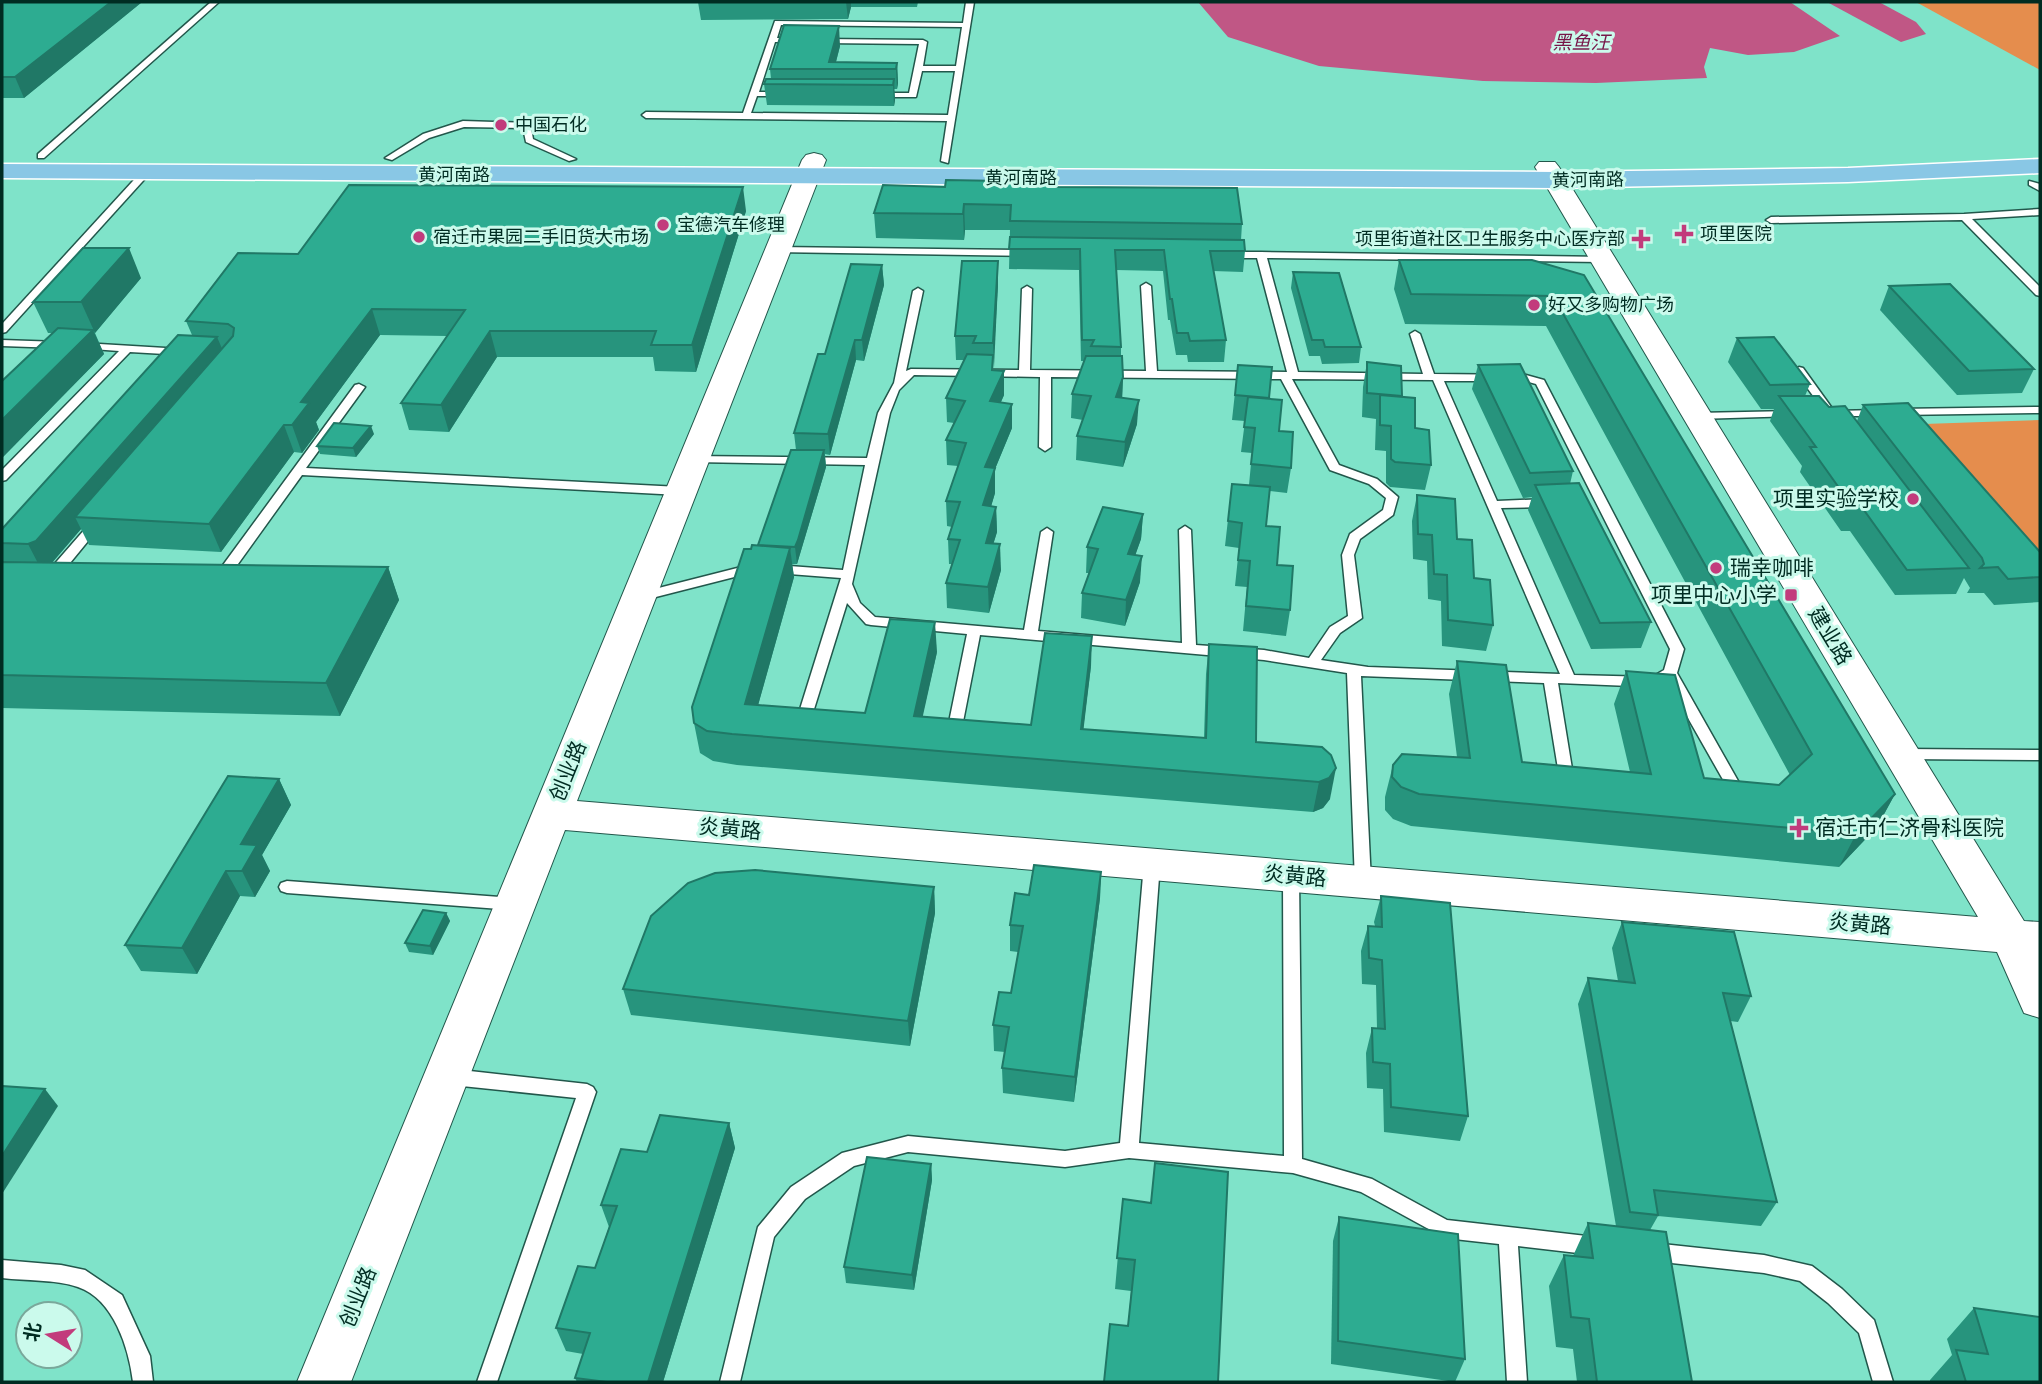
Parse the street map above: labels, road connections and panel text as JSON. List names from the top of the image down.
{
  "streets": {
    "main road": ["黄河南路"],
    "street": ["建业路", "创业路", "炎黄路"]
  },
  "crossings": [
    ["黄河南路", "建业路"],
    ["黄河南路", "创业路"],
    ["建业路", "炎黄路"],
    ["创业路", "炎黄路"]
  ],
  "water": ["黑鱼汪"],
  "places": {
    "other": [
      "中国石化",
      "宝德汽车修理",
      "宿迁市果园二手旧货大市场",
      "好又多购物广场",
      "项里实验学校",
      "瑞幸咖啡"
    ],
    "health": ["项里医院", "项里街道社区卫生服务中心医疗部", "宿迁市仁济骨科医院"],
    "transit": ["项里中心小学"]
  },
  "north": "left"
}
